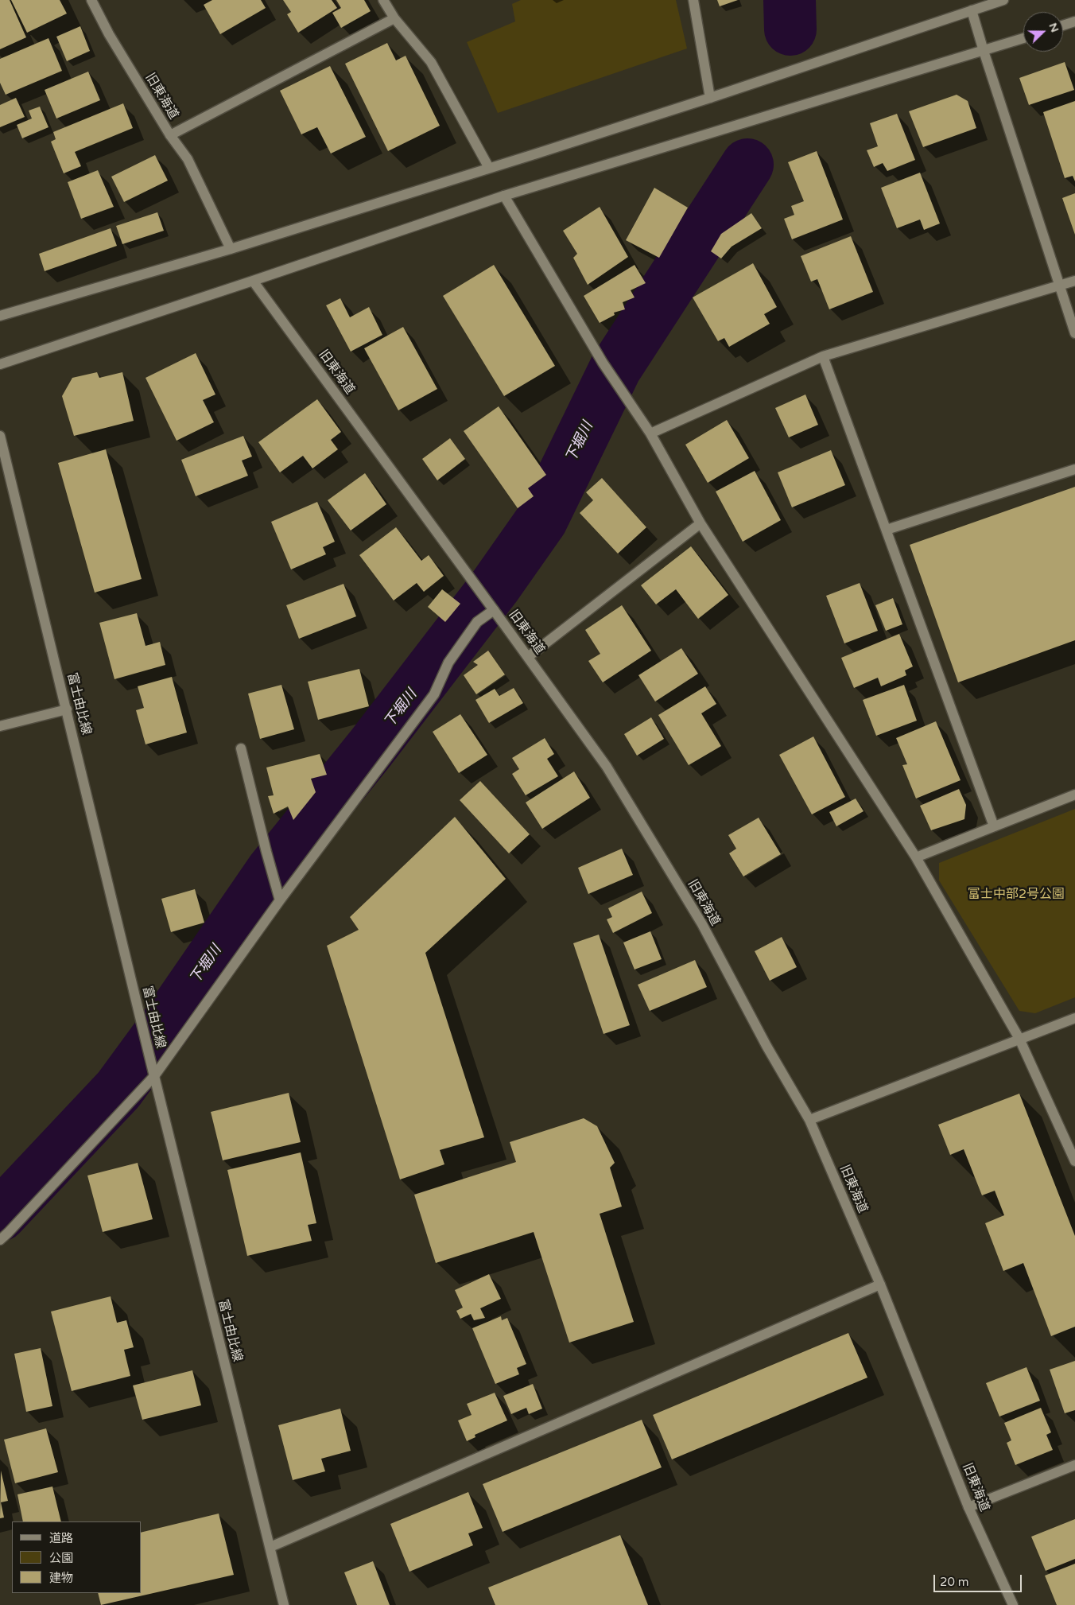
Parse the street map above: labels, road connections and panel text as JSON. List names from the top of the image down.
{
  "streets": {
    "street": ["旧東海道", "富士由比線"]
  },
  "water": ["下堀川"],
  "parks": ["富士中部2号公園"],
  "legend": ["道路", "公園", "建物"],
  "scale_bar": "20 m",
  "north": "right"
}
